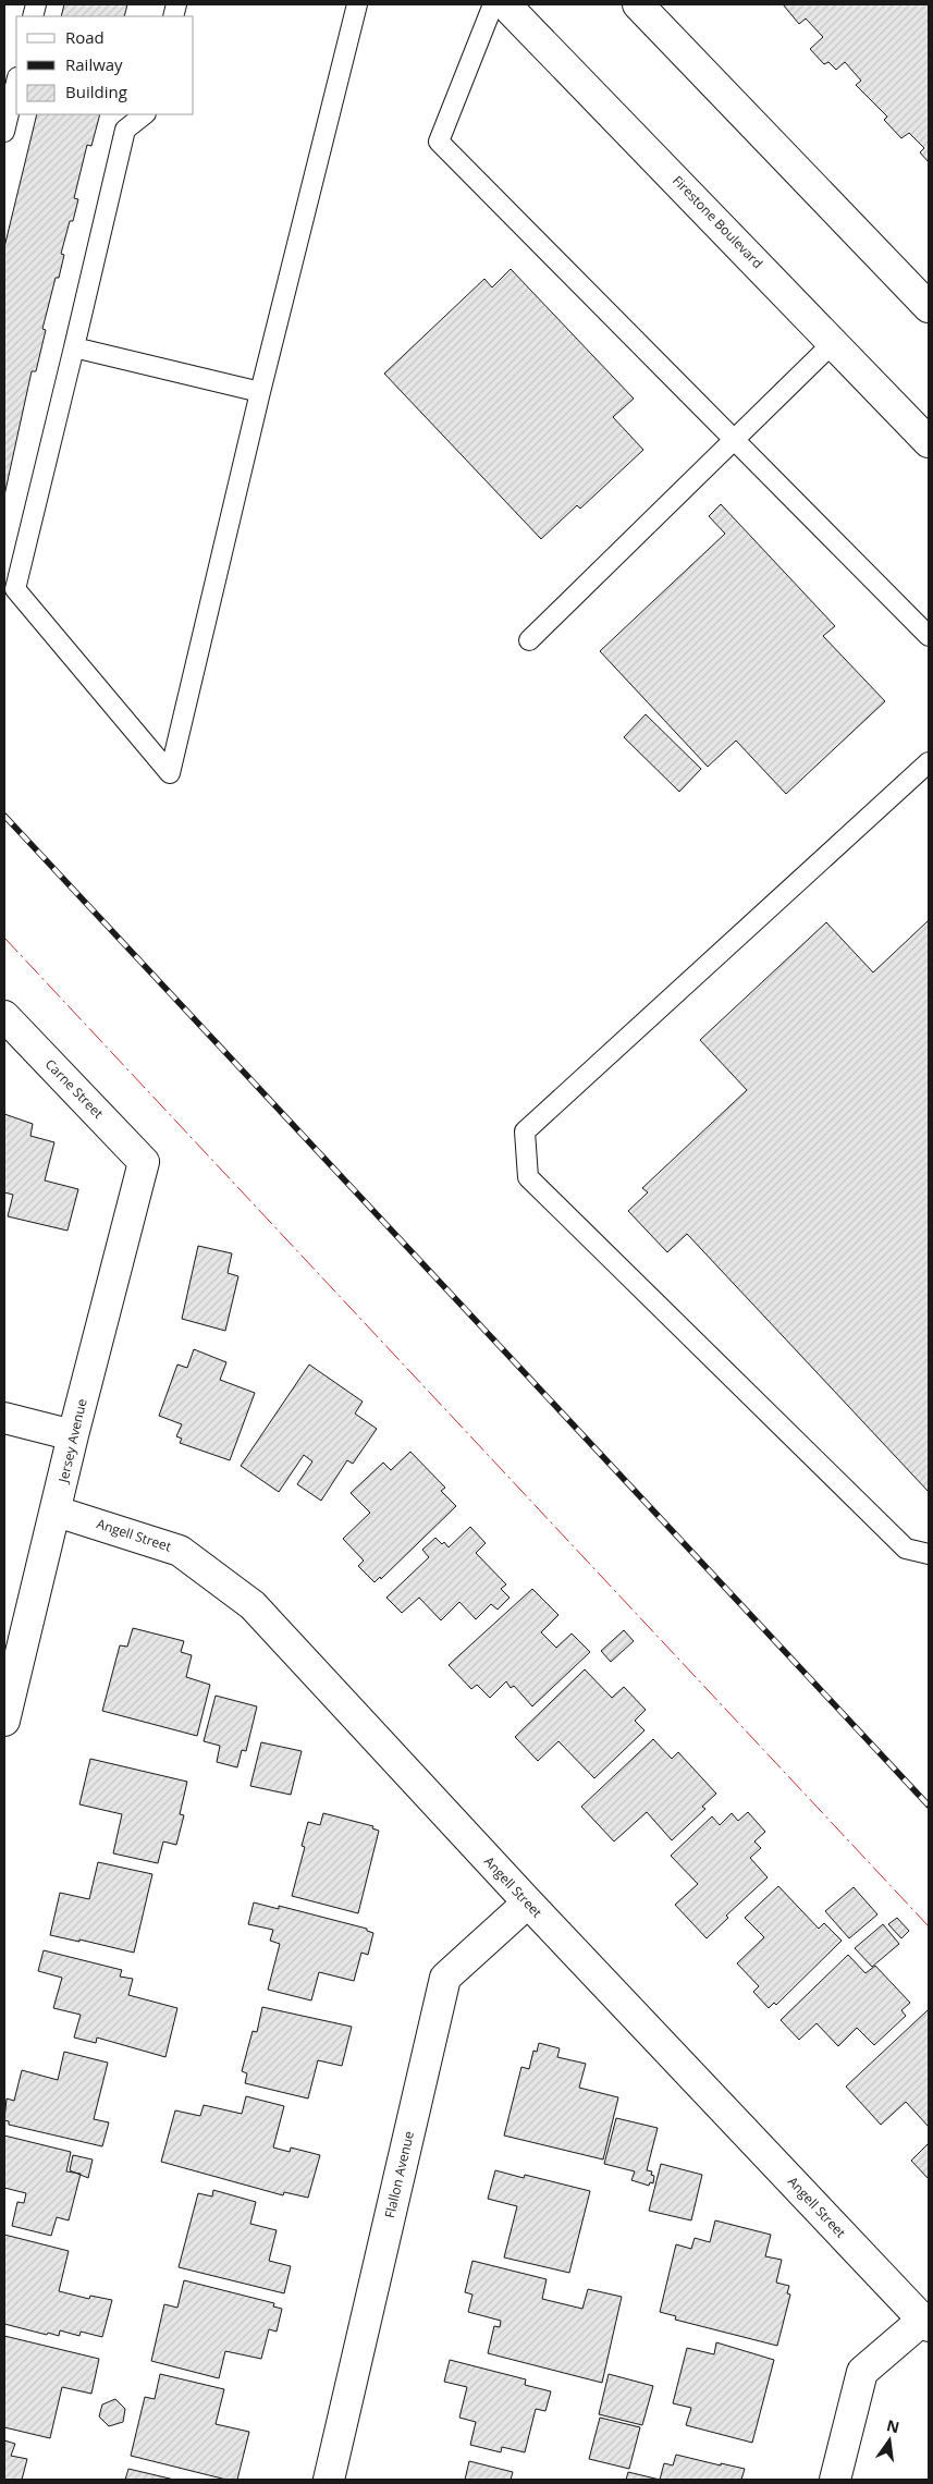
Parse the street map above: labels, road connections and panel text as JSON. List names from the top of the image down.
{
  "streets": {
    "street": [
      "Firestone Boulevard",
      "Carne Street",
      "Jersey Avenue",
      "Angell Street",
      "Flallon Avenue"
    ]
  },
  "crossings": [
    ["Carne Street", "Jersey Avenue"],
    ["Jersey Avenue", "Angell Street"],
    ["Angell Street", "Flallon Avenue"]
  ],
  "legend": ["Road", "Railway", "Building"],
  "north": "top"
}
